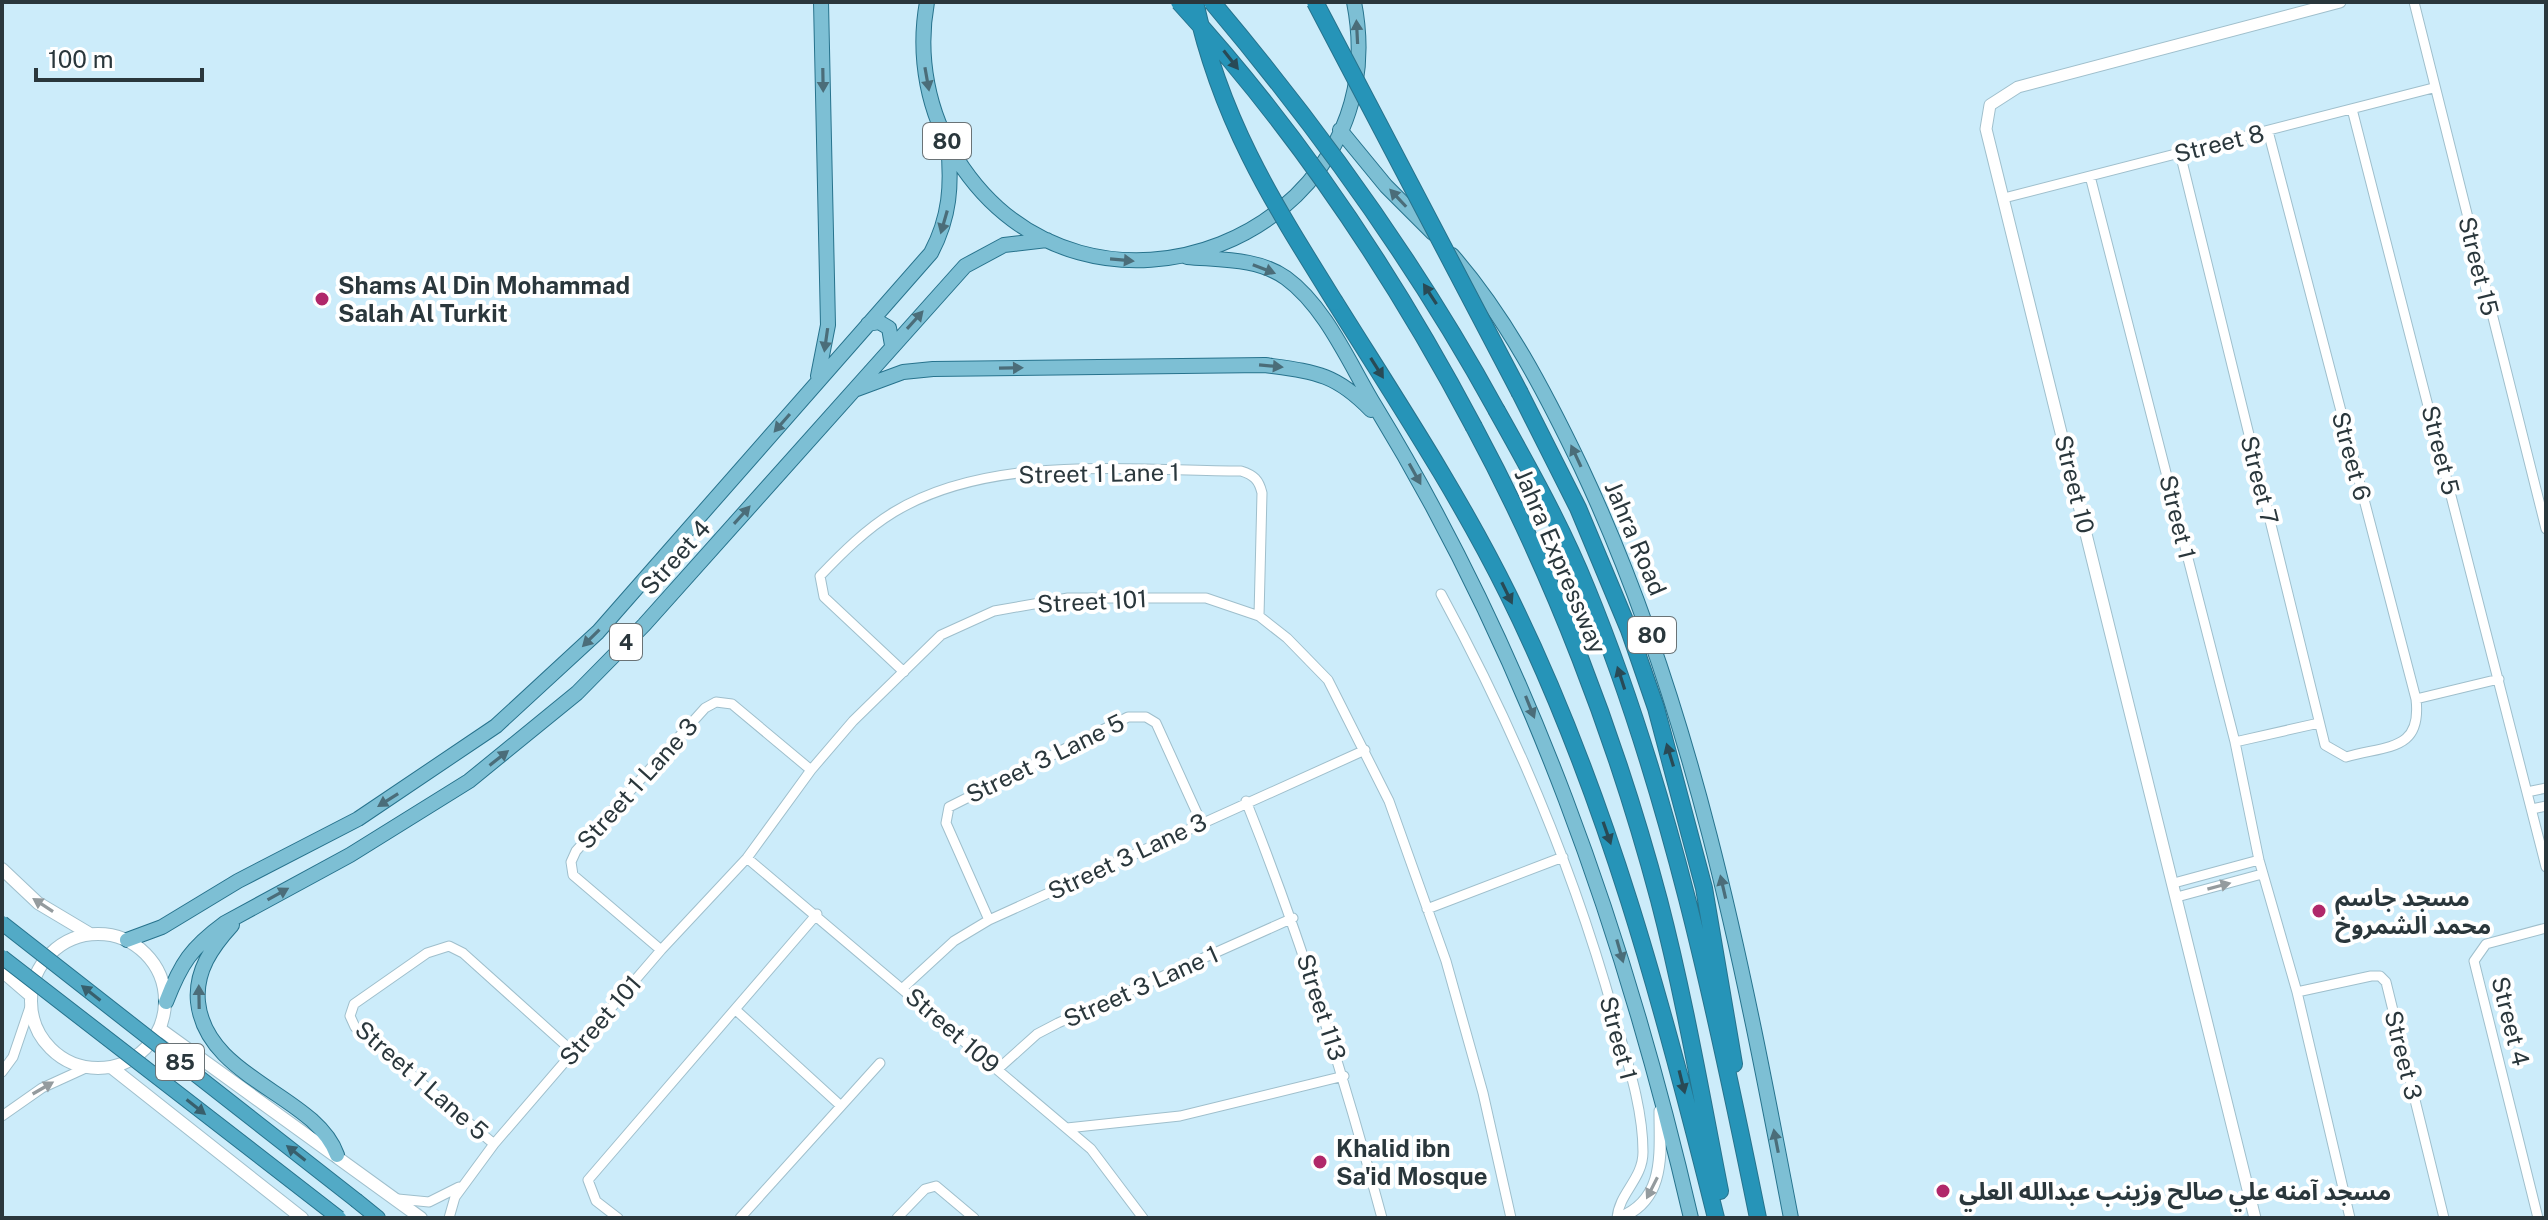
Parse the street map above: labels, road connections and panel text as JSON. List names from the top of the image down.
{
  "streets": {
    "highway": ["80", "Jahra Expressway", "85"],
    "main road": ["Jahra Road", "Street 4", "4"],
    "street": [
      "Street 8",
      "Street 15",
      "Street 5",
      "Street 6",
      "Street 1 Lane 1",
      "Street 7",
      "Street 10",
      "Street 1",
      "Street 101",
      "Street 3 Lane 5",
      "Street 1 Lane 3",
      "Street 3 Lane 3",
      "Street 3 Lane 1",
      "Street 113",
      "Street 109",
      "Street 3",
      "Street 1 Lane 5"
    ]
  },
  "crossings": [
    ["80", "Jahra Road"],
    ["80", "Street 4"],
    ["Street 8", "Street 15"],
    ["Street 8", "Street 5"],
    ["Street 8", "Street 6"],
    ["Street 8", "Street 7"],
    ["Street 8", "Street 10"],
    ["Street 8", "Street 1"],
    ["Street 1 Lane 1", "Street 101"],
    ["Street 1", "Street 3"],
    ["Street 4", "4"],
    ["Street 101", "Street 1 Lane 3"],
    ["Street 101", "Street 3 Lane 3"],
    ["Street 101", "Street 109"],
    ["Street 101", "Street 1 Lane 5"],
    ["Street 3 Lane 5", "Street 3 Lane 3"],
    ["Street 3 Lane 3", "Street 113"],
    ["Street 3 Lane 3", "Street 109"],
    ["Street 3 Lane 1", "Street 113"],
    ["Street 3 Lane 1", "Street 109"]
  ],
  "places": [
    "Shams Al Din Mohammad Salah Al Turkit",
    "مسجد جاسم محمد الشمروخ",
    "Khalid ibn Sa'id Mosque",
    "مسجد آمنه علي صالح وزينب عبدالله العلي"
  ],
  "scale_bar": "100 m"
}
